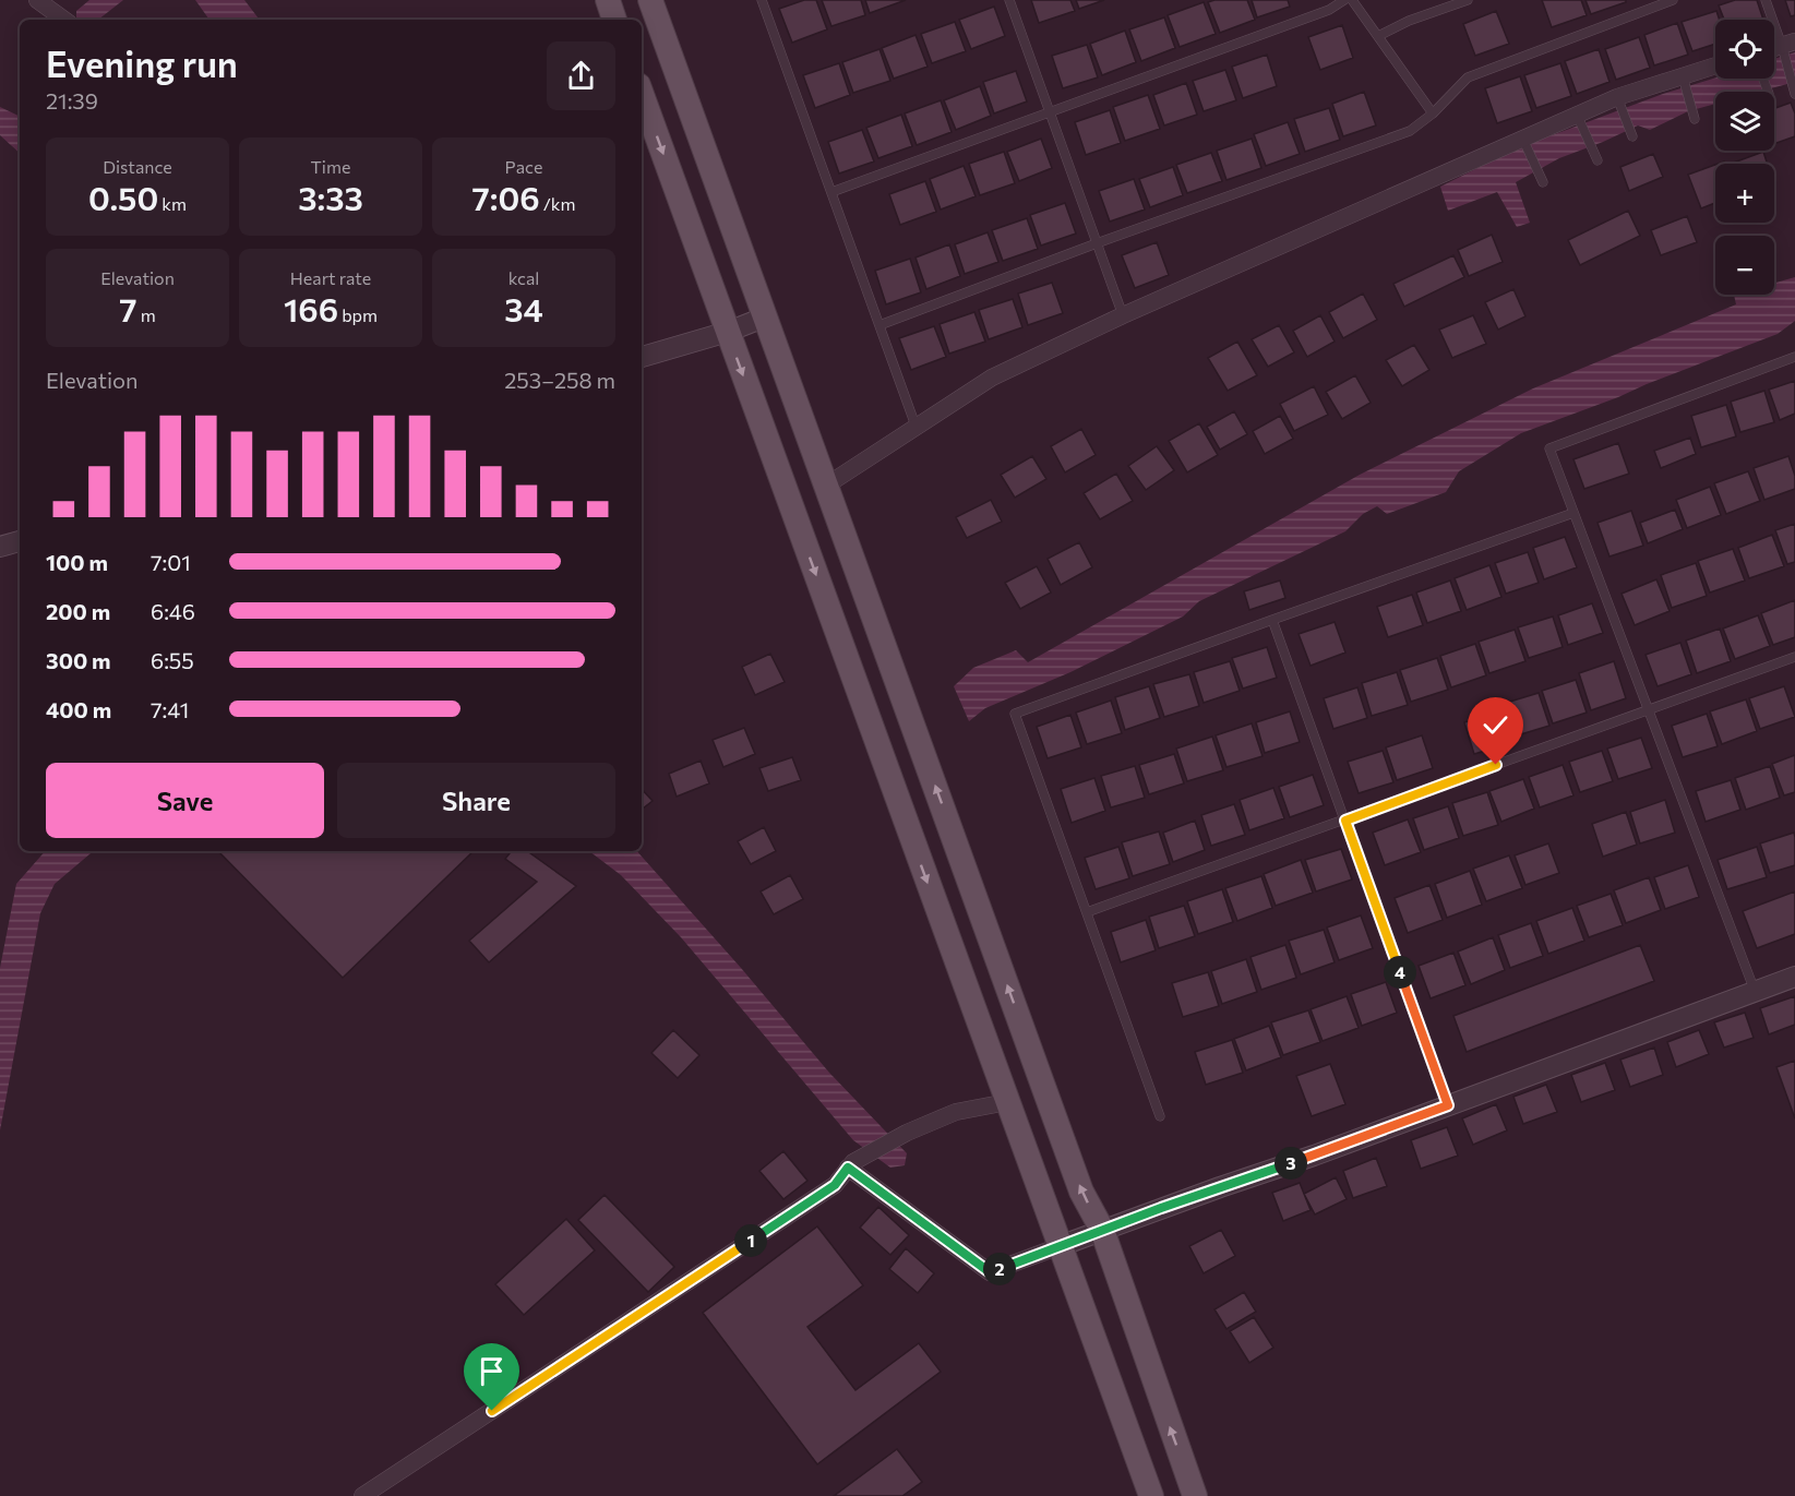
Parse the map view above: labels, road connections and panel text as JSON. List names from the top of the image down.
{
  "page": {
    "map_buttons": ["+", "−"],
    "heading": ["Evening run", "21:39"],
    "stats": [
      ["Distance", "0.50 km"],
      ["Time", "3:33"],
      ["Pace", "7:06 /km"],
      ["Elevation", "7 m"],
      ["Heart rate", "166 bpm"],
      ["kcal", "34"]
    ],
    "chart": ["Elevation", "253–258 m"],
    "list": [
      {
        "name": "100 m",
        "note": "7:01"
      },
      {
        "name": "200 m",
        "note": "6:46"
      },
      {
        "name": "300 m",
        "note": "6:55"
      },
      {
        "name": "400 m",
        "note": "7:41"
      }
    ],
    "buttons": ["Save", "Share"],
    "pins": [
      "4",
      "3",
      "1",
      "2"
    ]
  }
}
